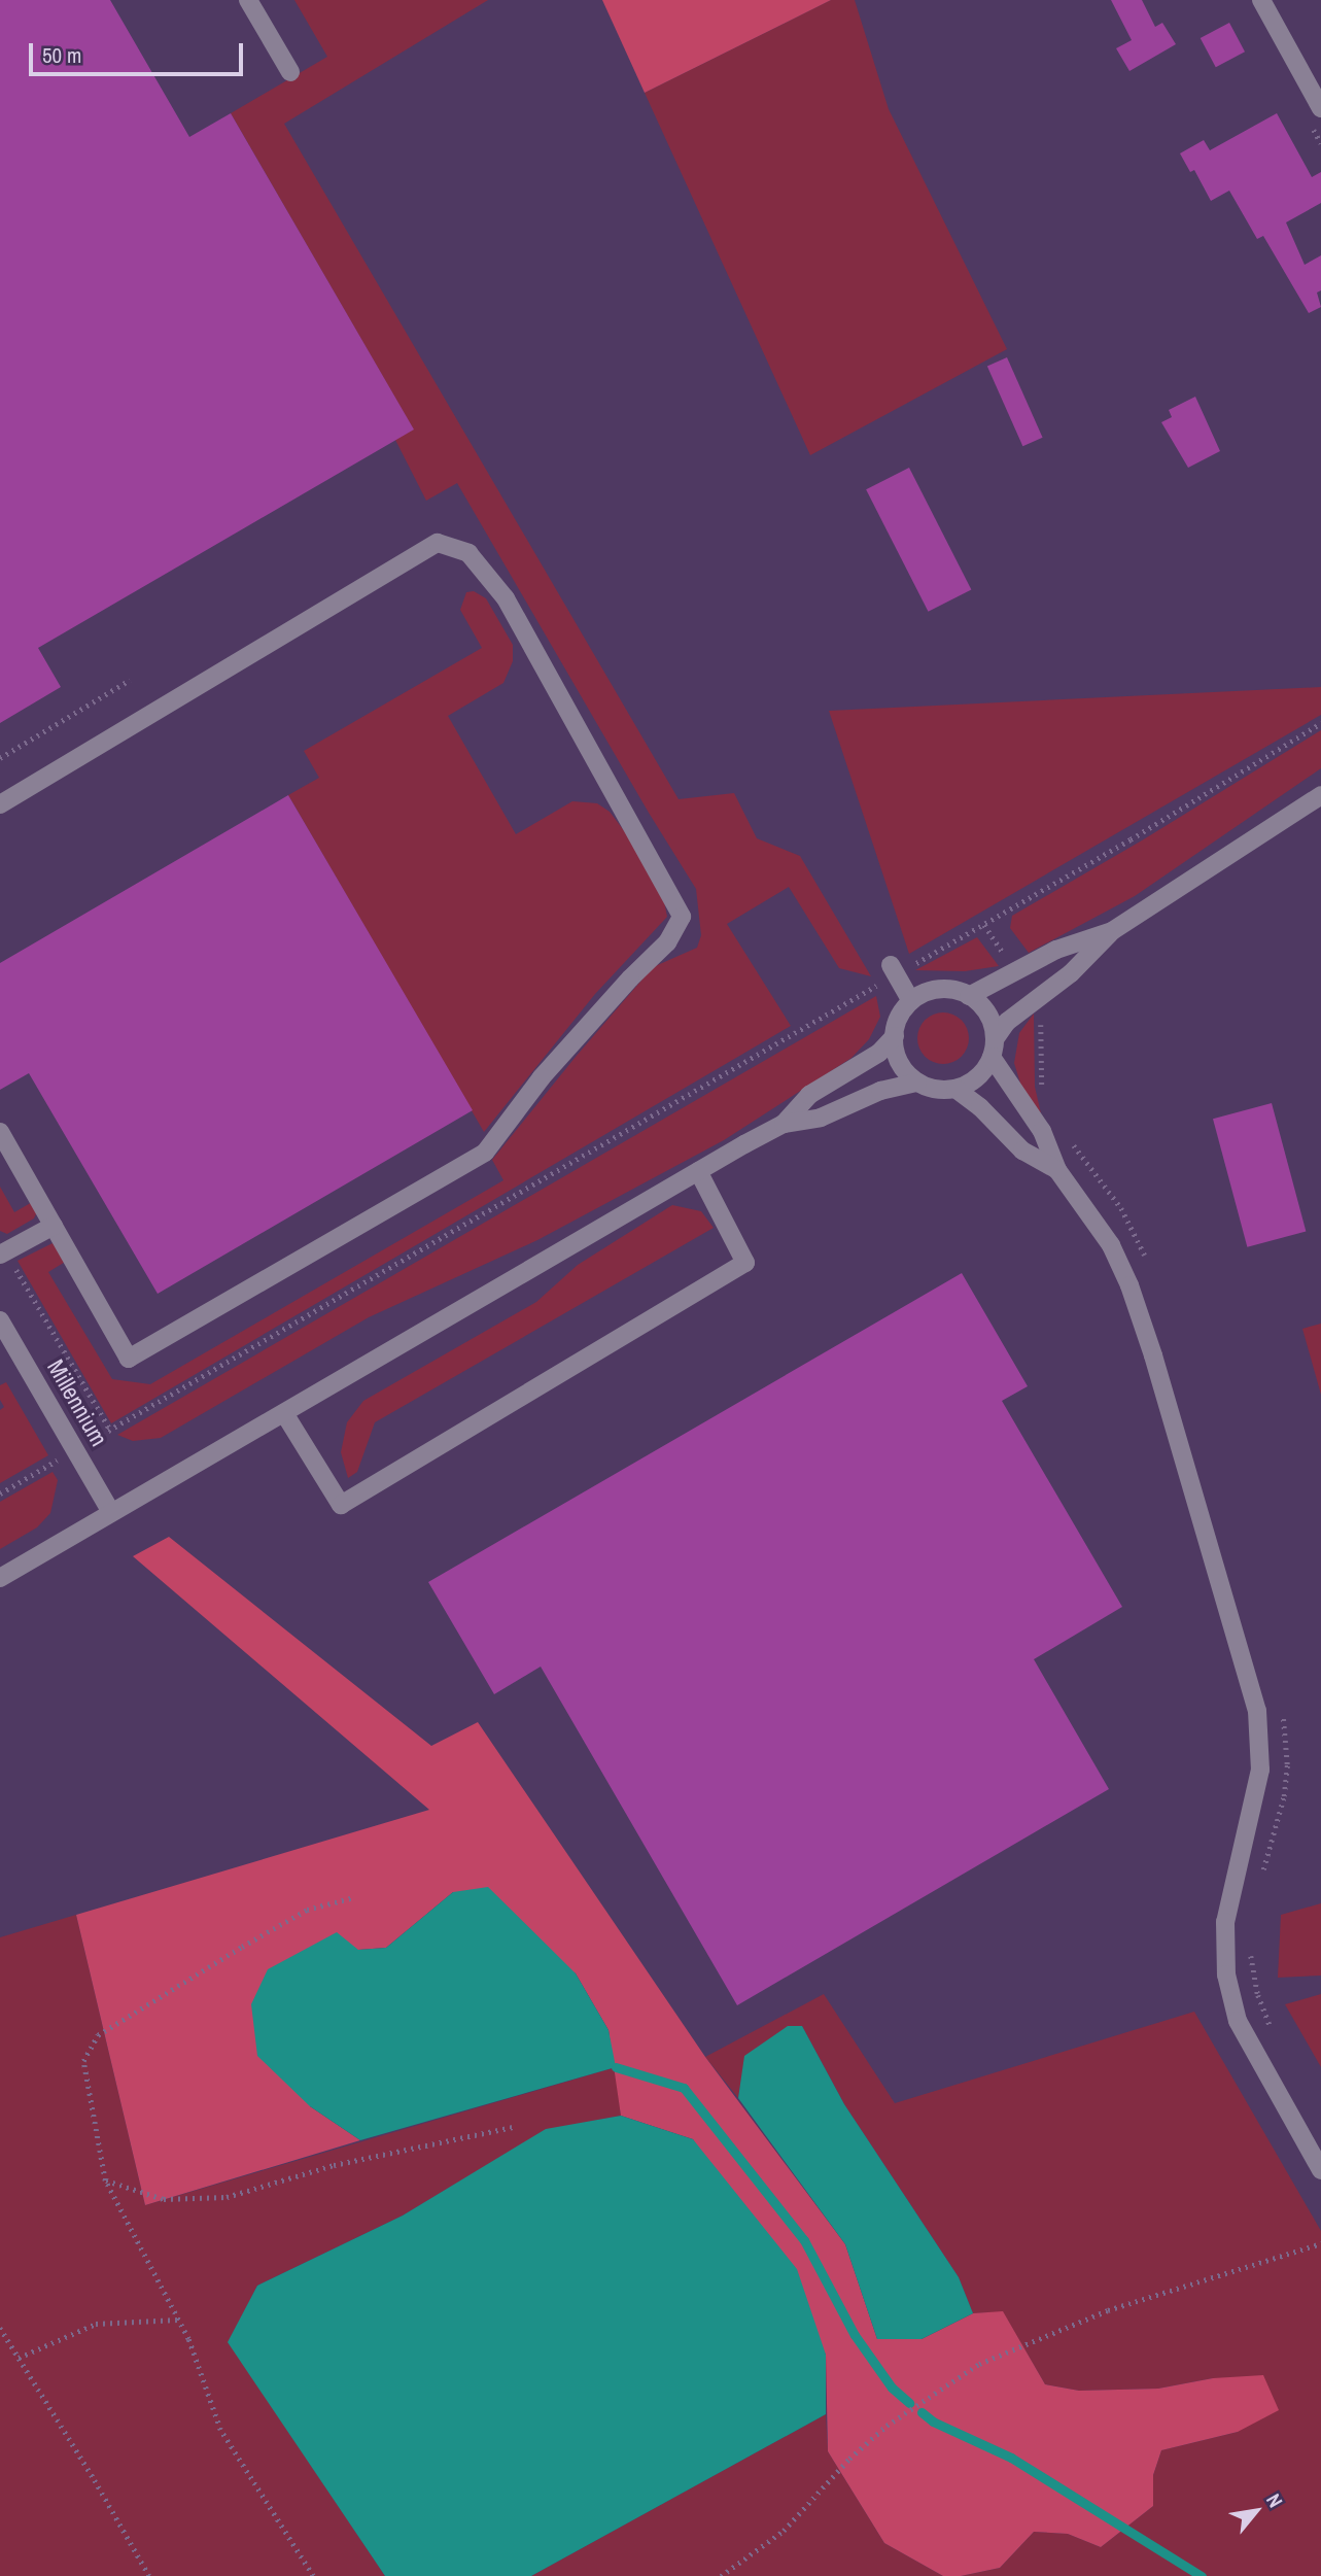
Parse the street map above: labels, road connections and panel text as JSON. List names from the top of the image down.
{
  "streets": {
    "street": ["Millennium"]
  },
  "scale_bar": "50 m",
  "north": "top right"
}
